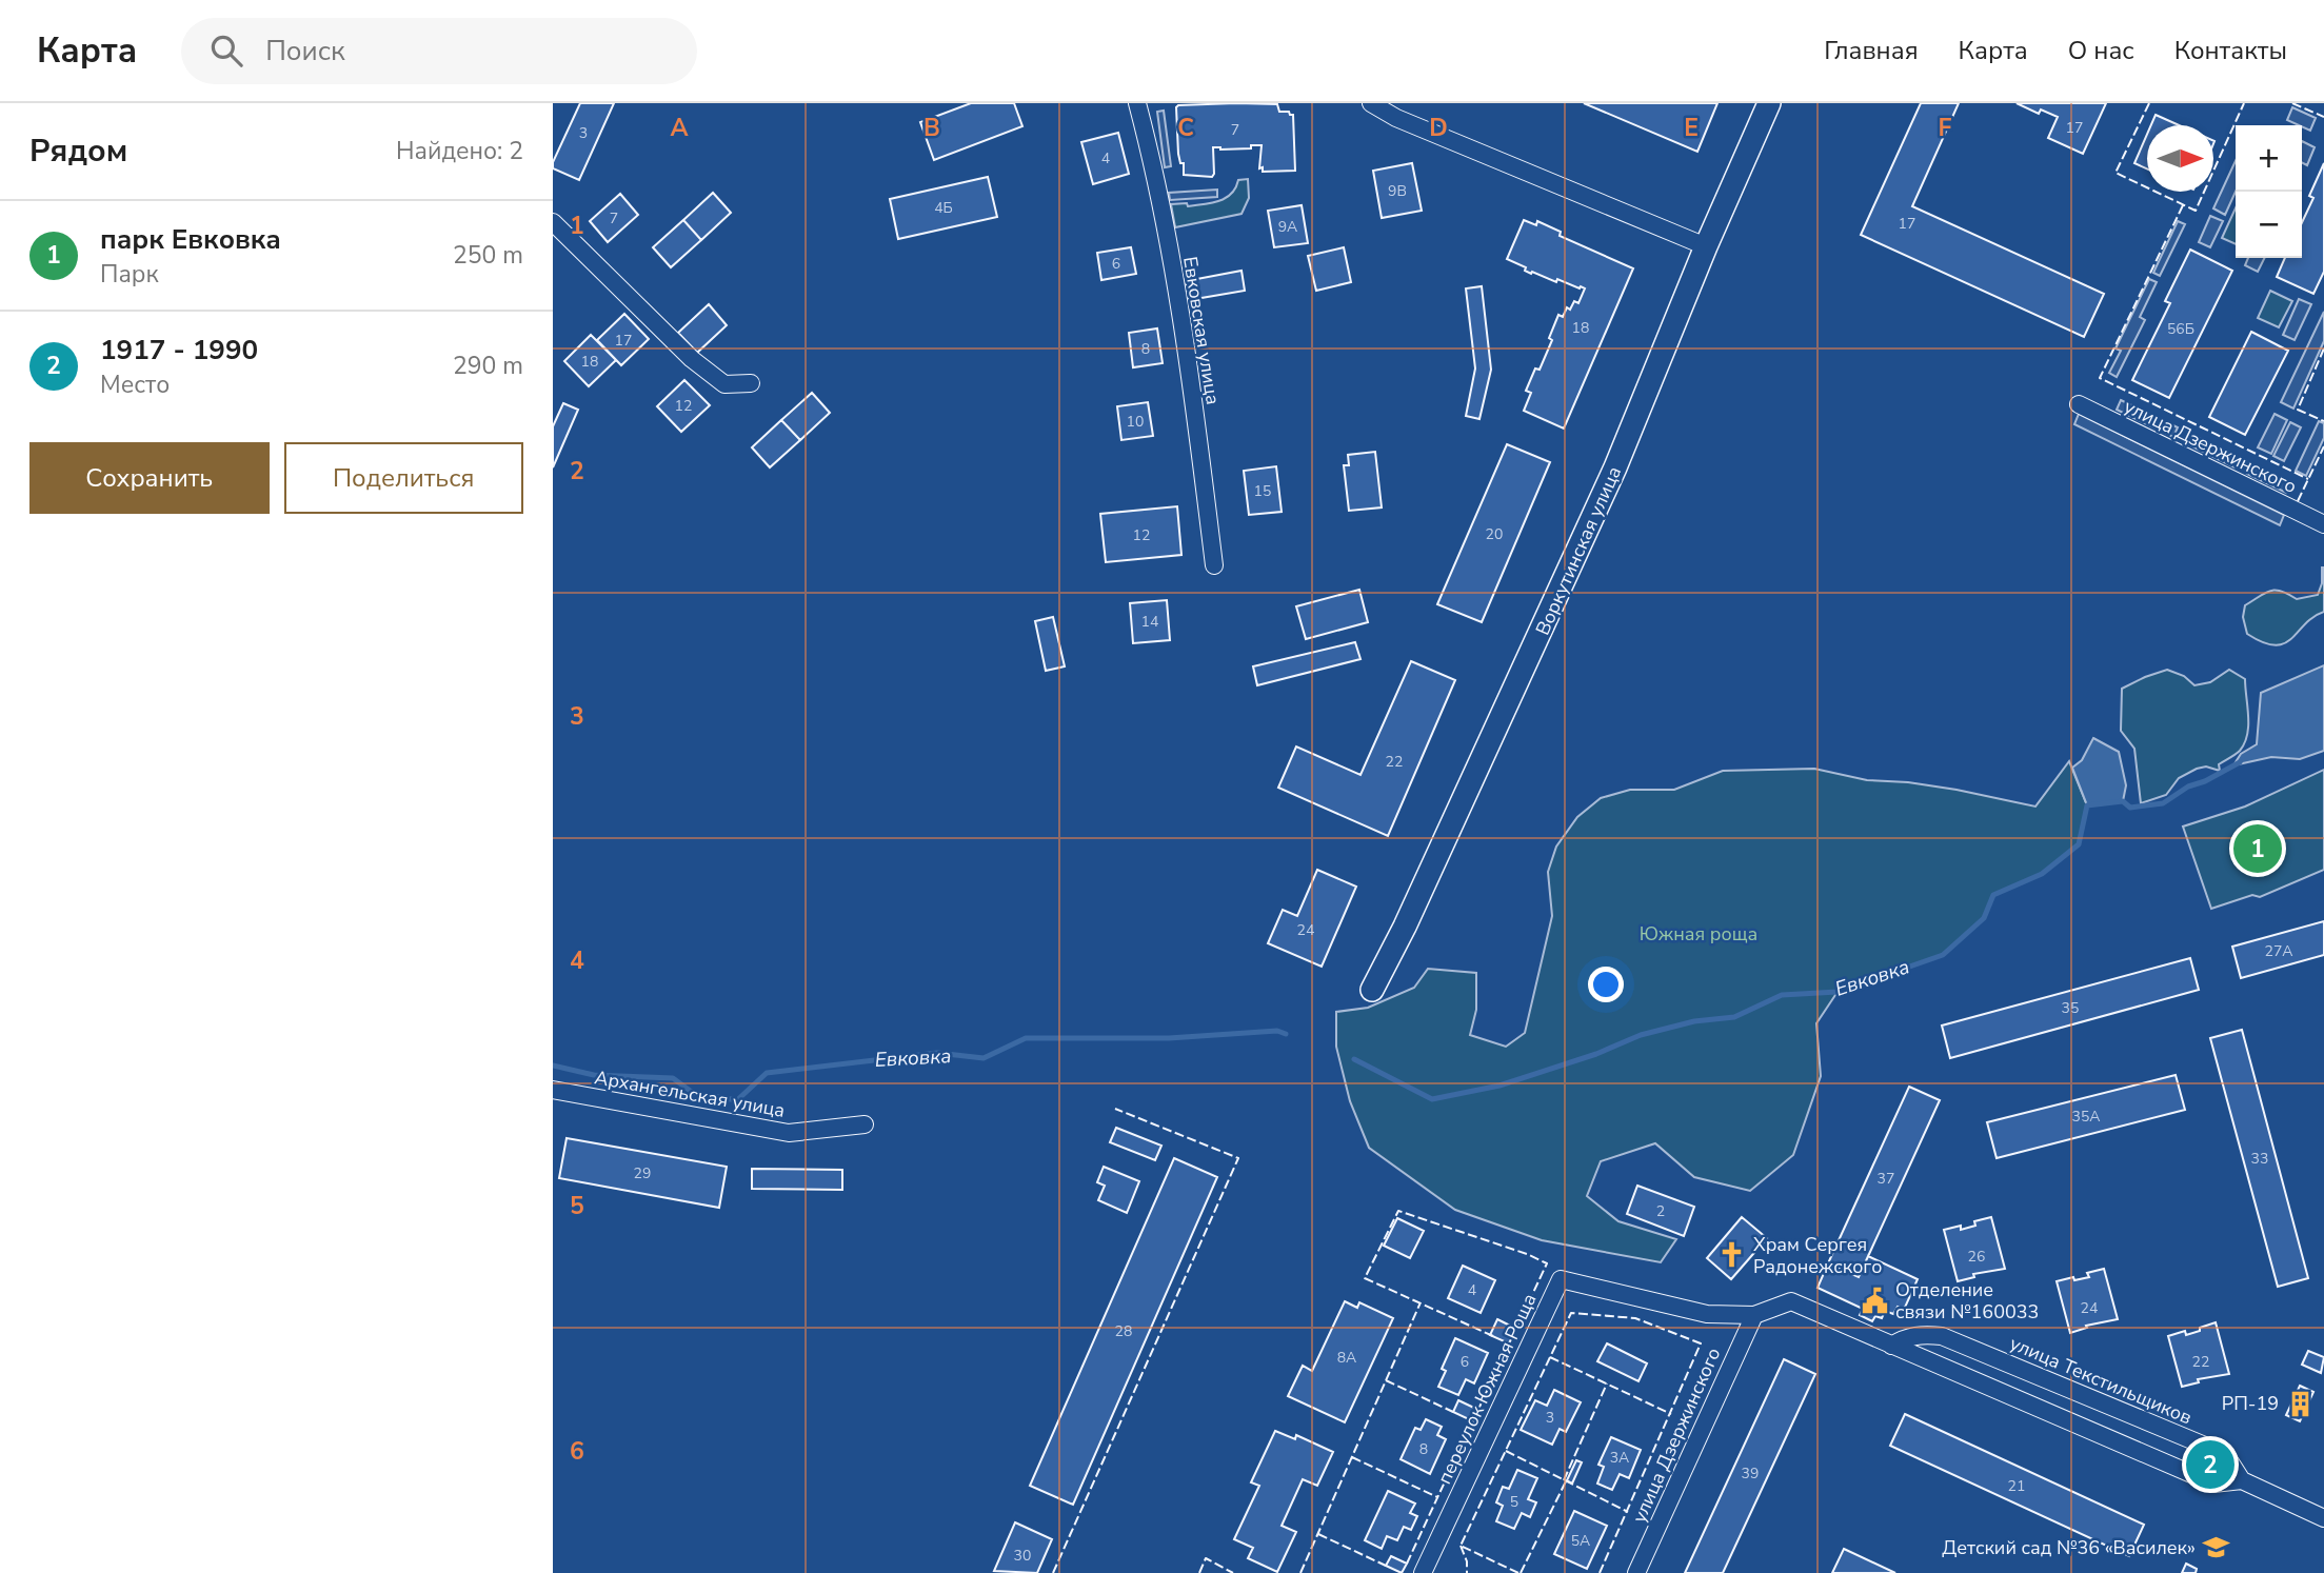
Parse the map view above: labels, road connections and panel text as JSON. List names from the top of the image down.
{
  "streets": {
    "street": [
      "Евковская улица",
      "улица Дзержинского",
      "Воркутинская улица",
      "Архангельская улица",
      "улица Текстильщиков",
      "переулок Южная Роща"
    ]
  },
  "crossings": [
    ["улица Дзержинского", "улица Текстильщиков"],
    ["улица Дзержинского", "переулок Южная Роща"],
    ["улица Текстильщиков", "переулок Южная Роща"]
  ],
  "water": ["Евковка"],
  "parks": ["Южная роща"],
  "places": {
    "church": ["Храм Сергея Радонежского"],
    "public building": ["Отделение связи №160033"],
    "building": ["РП-19"],
    "school or university": ["Детский сад №36 «Василек»"]
  },
  "house_numbers": [
    "17",
    "7",
    "3",
    "4",
    "9В",
    "4Б",
    "7",
    "17",
    "9А",
    "6",
    "18",
    "56Б",
    "17",
    "8",
    "18",
    "12",
    "10",
    "15",
    "20",
    "12",
    "14",
    "22",
    "24",
    "27А",
    "35",
    "35А",
    "33",
    "29",
    "37",
    "2",
    "26",
    "4",
    "24",
    "28",
    "8А",
    "6",
    "22",
    "3",
    "8",
    "3А",
    "39",
    "21",
    "5",
    "5А",
    "30"
  ],
  "north": "right",
  "page": {
    "header": "Карта",
    "search": "Поиск",
    "nav": [
      "Главная",
      "Карта",
      "О нас",
      "Контакты"
    ],
    "heading": ["Рядом", "Найдено: 2"],
    "map_buttons": ["+", "−"],
    "list": [
      {
        "mark": "1",
        "name": "парк Евковка",
        "note": "Парк",
        "value": "250 m"
      },
      {
        "mark": "2",
        "name": "1917 - 1990",
        "note": "Место",
        "value": "290 m"
      }
    ],
    "buttons": ["Сохранить", "Поделиться"],
    "pins": ["1", "2"]
  },
  "grid": {
    "columns": [
      "A",
      "B",
      "C",
      "D",
      "E",
      "F"
    ],
    "rows": [
      "1",
      "2",
      "3",
      "4",
      "5",
      "6"
    ]
  }
}
